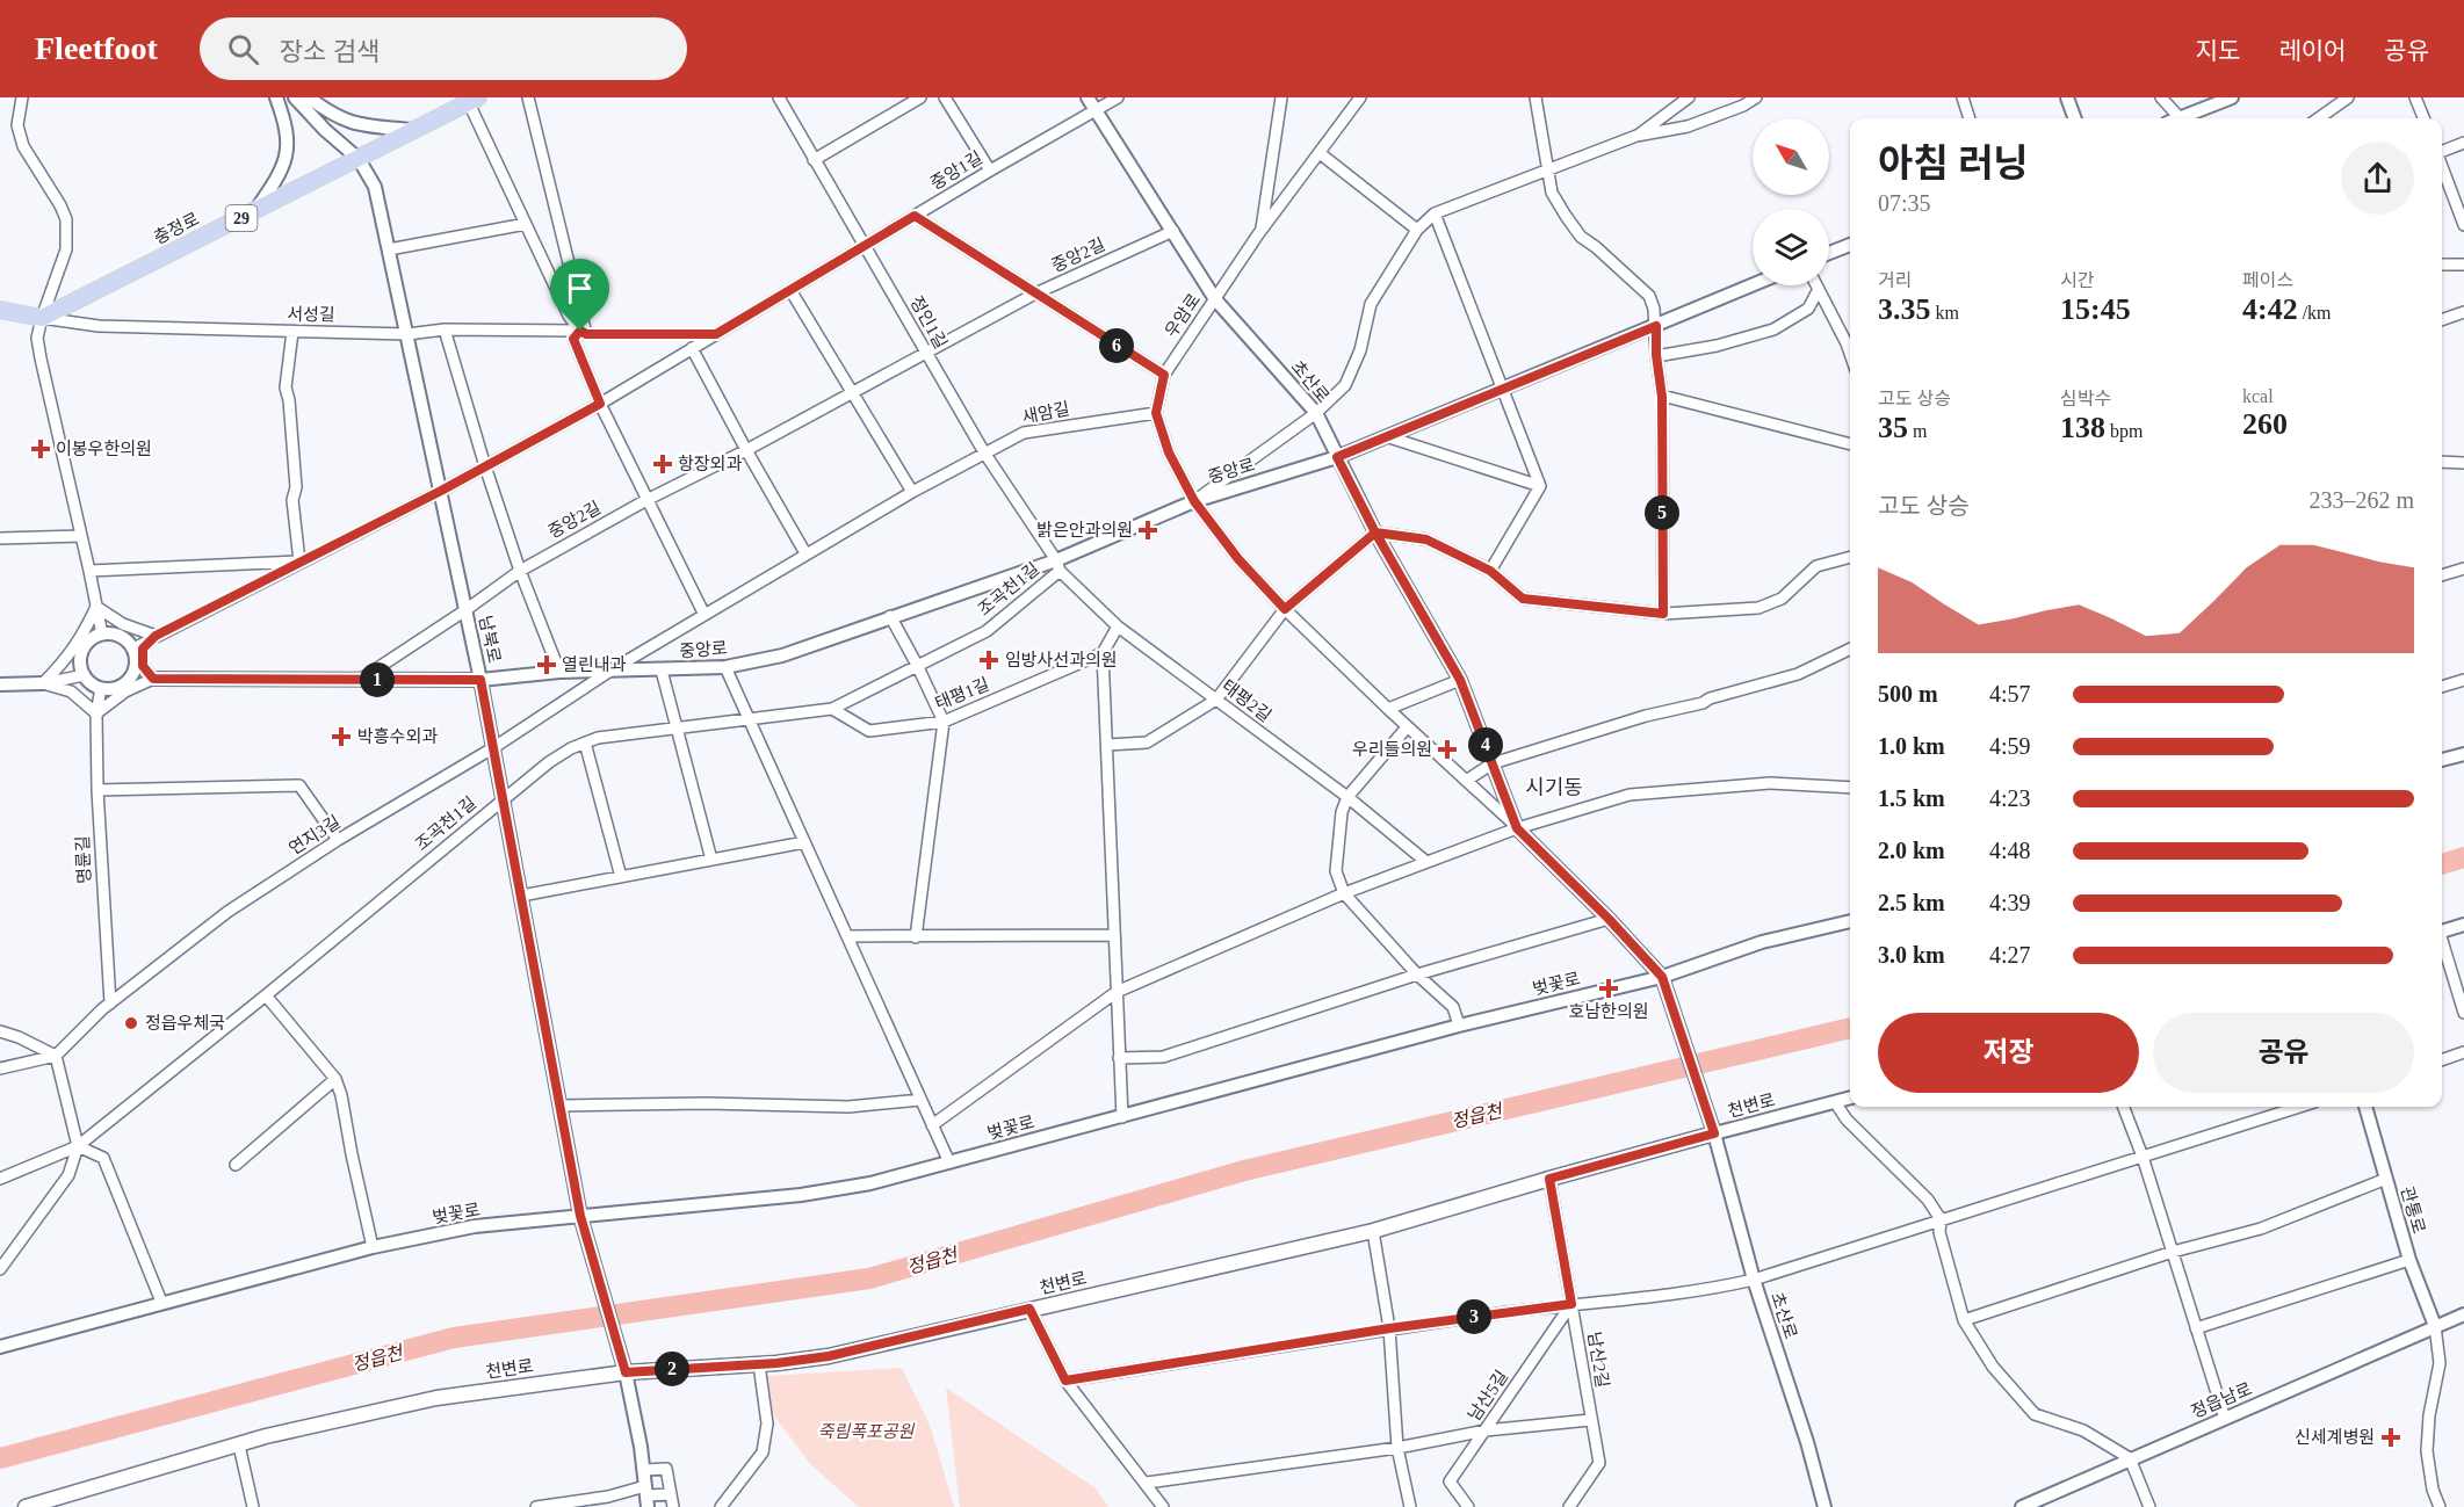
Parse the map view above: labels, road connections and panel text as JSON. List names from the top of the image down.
{
  "streets": {
    "main road": ["29", "충정로", "천변로"],
    "street": [
      "중앙1길",
      "중앙2길",
      "서성길",
      "우암로",
      "정인1길",
      "초산로",
      "새암길",
      "중앙로",
      "조곡천1길",
      "남북로",
      "태평1길",
      "태평2길",
      "연지3길",
      "명륜길",
      "벚꽃로",
      "관통로",
      "남산2길",
      "남산5길",
      "정읍남로"
    ]
  },
  "crossings": [
    ["중앙1길", "서성길"],
    ["중앙1길", "정인1길"],
    ["중앙1길", "초산로"],
    ["중앙1길", "남북로"],
    ["중앙1길", "명륜길"],
    ["충정로", "서성길"],
    ["충정로", "남북로"],
    ["중앙2길", "정인1길"],
    ["중앙2길", "초산로"],
    ["중앙2길", "중앙로"],
    ["중앙2길", "남북로"],
    ["서성길", "남북로"],
    ["우암로", "초산로"],
    ["우암로", "새암길"],
    ["우암로", "중앙로"],
    ["정인1길", "새암길"],
    ["정인1길", "중앙로"],
    ["정인1길", "조곡천1길"],
    ["정인1길", "태평2길"],
    ["초산로", "중앙로"],
    ["초산로", "벚꽃로"],
    ["초산로", "천변로"],
    ["새암길", "중앙로"],
    ["새암길", "연지3길"],
    ["중앙로", "조곡천1길"],
    ["중앙로", "남북로"],
    ["중앙로", "태평2길"],
    ["중앙로", "연지3길"],
    ["조곡천1길", "남북로"],
    ["조곡천1길", "태평1길"],
    ["조곡천1길", "태평2길"],
    ["남북로", "연지3길"],
    ["남북로", "벚꽃로"],
    ["남북로", "천변로"],
    ["연지3길", "명륜길"],
    ["천변로", "남산2길"],
    ["관통로", "정읍남로"],
    ["남산2길", "남산5길"]
  ],
  "districts": ["시기동"],
  "water": ["정읍천"],
  "parks": ["죽림폭포공원"],
  "places": {
    "health": [
      "이봉우한의원",
      "항장외과",
      "밝은안과의원",
      "임방사선과의원",
      "열린내과",
      "박흥수외과",
      "우리들의원",
      "호남한의원",
      "신세계병원"
    ],
    "other": ["정읍우체국"]
  },
  "north": "top left",
  "page": {
    "header": "Fleetfoot",
    "search": "장소 검색",
    "nav": ["지도", "레이어", "공유"],
    "heading": ["아침 러닝", "07:35"],
    "stats": [
      ["거리", "3.35 km"],
      ["시간", "15:45"],
      ["페이스", "4:42 /km"],
      ["고도 상승", "35 m"],
      ["심박수", "138 bpm"],
      ["kcal", "260"]
    ],
    "pins": [
      "6",
      "5",
      "1",
      "4",
      "3",
      "2"
    ],
    "chart": ["고도 상승", "233–262 m"],
    "list": [
      {
        "name": "500 m",
        "note": "4:57"
      },
      {
        "name": "1.0 km",
        "note": "4:59"
      },
      {
        "name": "1.5 km",
        "note": "4:23"
      },
      {
        "name": "2.0 km",
        "note": "4:48"
      },
      {
        "name": "2.5 km",
        "note": "4:39"
      },
      {
        "name": "3.0 km",
        "note": "4:27"
      }
    ],
    "buttons": ["저장", "공유"]
  }
}
